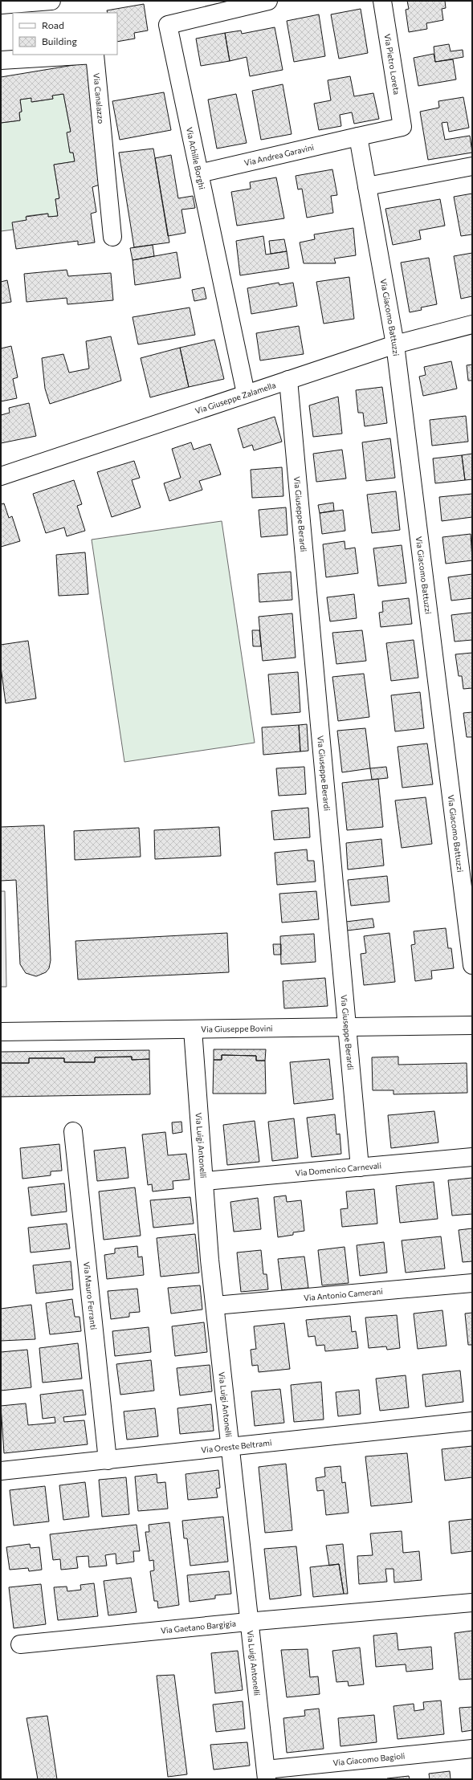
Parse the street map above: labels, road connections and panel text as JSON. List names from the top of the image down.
{
  "streets": {
    "street": [
      "Via Pietro Loreta",
      "Via Canalazzo",
      "Via Andrea Garavini",
      "Via Achille Borghi",
      "Via Giacomo Battuzzi",
      "Via Giuseppe Zalamella",
      "Via Giuseppe Berardi",
      "Via Giuseppe Bovini",
      "Via Luigi Antonelli",
      "Via Domenico Carnevali",
      "Via Antonio Camerani",
      "Via Mauro Ferranti",
      "Via Oreste Beltrami",
      "Via Gaetano Bargigia",
      "Via Giacomo Bagioli"
    ]
  },
  "crossings": [
    ["Via Pietro Loreta", "Via Andrea Garavini"],
    ["Via Andrea Garavini", "Via Achille Borghi"],
    ["Via Achille Borghi", "Via Giuseppe Zalamella"],
    ["Via Giacomo Battuzzi", "Via Giuseppe Zalamella"],
    ["Via Giuseppe Zalamella", "Via Giuseppe Berardi"],
    ["Via Giuseppe Berardi", "Via Giuseppe Bovini"],
    ["Via Giuseppe Berardi", "Via Domenico Carnevali"],
    ["Via Giuseppe Bovini", "Via Luigi Antonelli"],
    ["Via Luigi Antonelli", "Via Domenico Carnevali"],
    ["Via Luigi Antonelli", "Via Antonio Camerani"],
    ["Via Luigi Antonelli", "Via Oreste Beltrami"],
    ["Via Luigi Antonelli", "Via Gaetano Bargigia"],
    ["Via Luigi Antonelli", "Via Giacomo Bagioli"],
    ["Via Mauro Ferranti", "Via Oreste Beltrami"]
  ],
  "legend": ["Road", "Building"]
}
